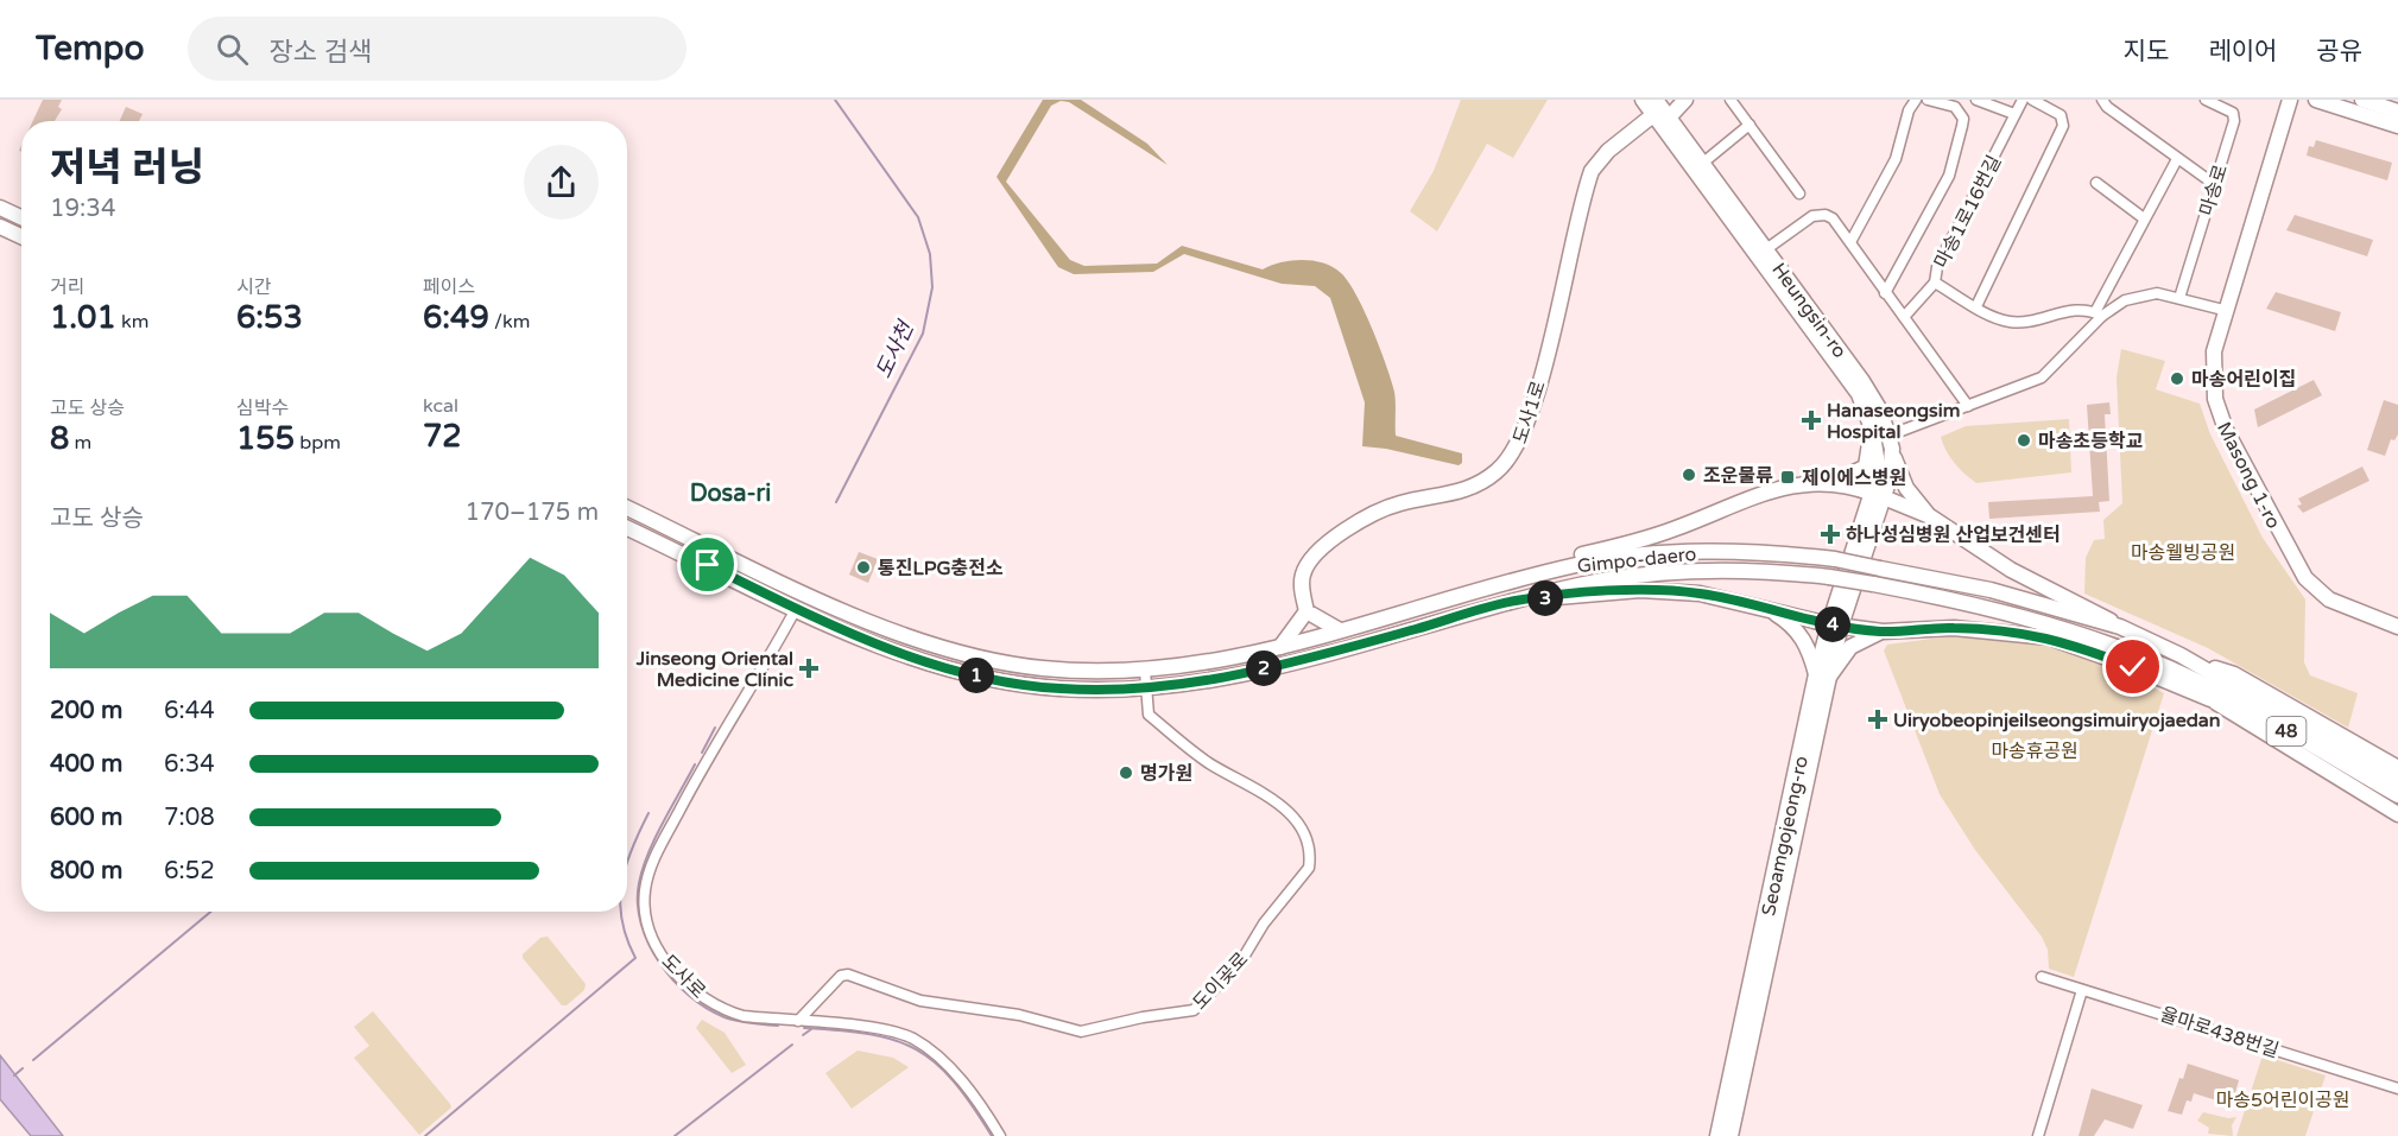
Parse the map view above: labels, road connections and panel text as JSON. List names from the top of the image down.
{
  "streets": {
    "main road": [
      "Heungsin-ro",
      "도사1로",
      "Masong 1-ro",
      "Gimpo-daero",
      "48",
      "Seoamgojeong-ro"
    ],
    "street": [
      "마송로",
      "마송1로16번길",
      "도사로",
      "도이곶로",
      "율마로438번길"
    ]
  },
  "crossings": [
    ["Heungsin-ro", "도사1로"],
    ["Heungsin-ro", "Seoamgojeong-ro"],
    ["Gimpo-daero", "도사로"],
    ["Gimpo-daero", "도이곶로"],
    ["도사로", "도이곶로"]
  ],
  "districts": ["Dosa-ri"],
  "water": ["도사천"],
  "parks": ["마송웰빙공원", "마송휴공원", "마송5어린이공원"],
  "places": {
    "other": [
      "마송어린이집",
      "마송초등학교",
      "조운물류",
      "통진LPG충전소",
      "명가원"
    ],
    "health": [
      "Hanaseongsim Hospital",
      "하나성심병원 산업보건센터",
      "Jinseong Oriental Medicine Clinic",
      "Uiryobeopinjeilseongsimuiryojaedan"
    ],
    "transit": ["제이에스병원"]
  },
  "page": {
    "header": "Tempo",
    "search": "장소 검색",
    "nav": ["지도", "레이어", "공유"],
    "heading": ["저녁 러닝", "19:34"],
    "stats": [
      ["거리", "1.01 km"],
      ["시간", "6:53"],
      ["페이스", "6:49 /km"],
      ["고도 상승", "8 m"],
      ["심박수", "155 bpm"],
      ["kcal", "72"]
    ],
    "chart": ["고도 상승", "170–175 m"],
    "pins": [
      "3",
      "4",
      "2",
      "1"
    ],
    "list": [
      {
        "name": "200 m",
        "note": "6:44"
      },
      {
        "name": "400 m",
        "note": "6:34"
      },
      {
        "name": "600 m",
        "note": "7:08"
      },
      {
        "name": "800 m",
        "note": "6:52"
      }
    ]
  }
}
